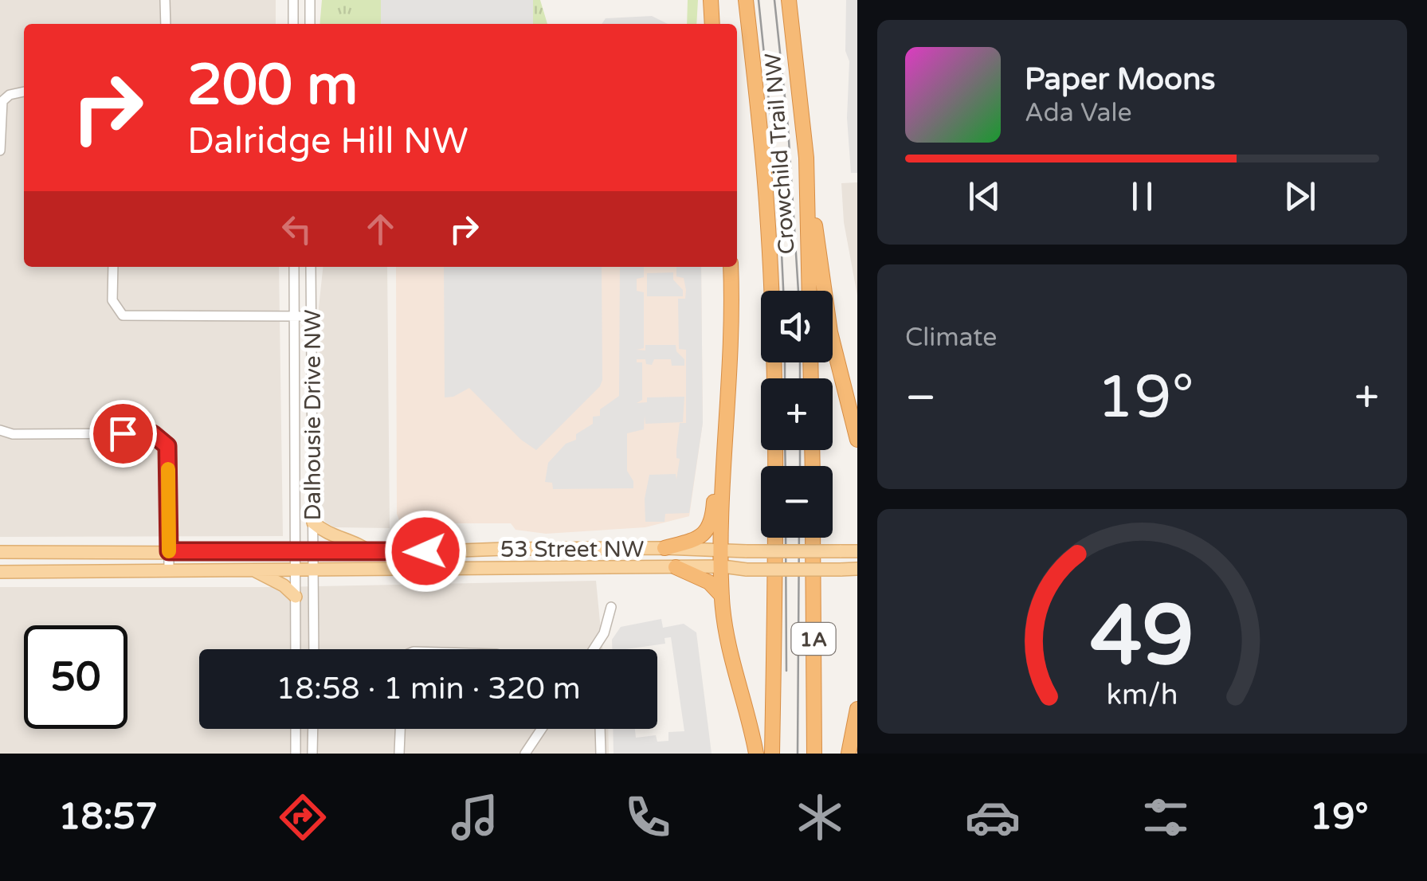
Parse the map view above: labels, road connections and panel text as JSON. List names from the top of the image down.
{
  "streets": {
    "highway": ["Crowchild Trail NW", "1A"],
    "main road": ["53 Street NW"],
    "street": ["Dalhousie Drive NW"]
  },
  "crossings": [
    ["Dalhousie Drive NW", "53 Street NW"]
  ],
  "page": {
    "turn": ["200 m", "Dalridge Hill NW"],
    "song": ["Paper Moons", "Ada Vale"],
    "tile": "Climate",
    "map_buttons": ["+", "−"],
    "heat": ["−", "19°", "+"],
    "limit": "50",
    "trip": "18:58 · 1 min · 320 m",
    "tabs": ["18:57", "19°"],
    "gauge": ["49", "km/h"]
  }
}
